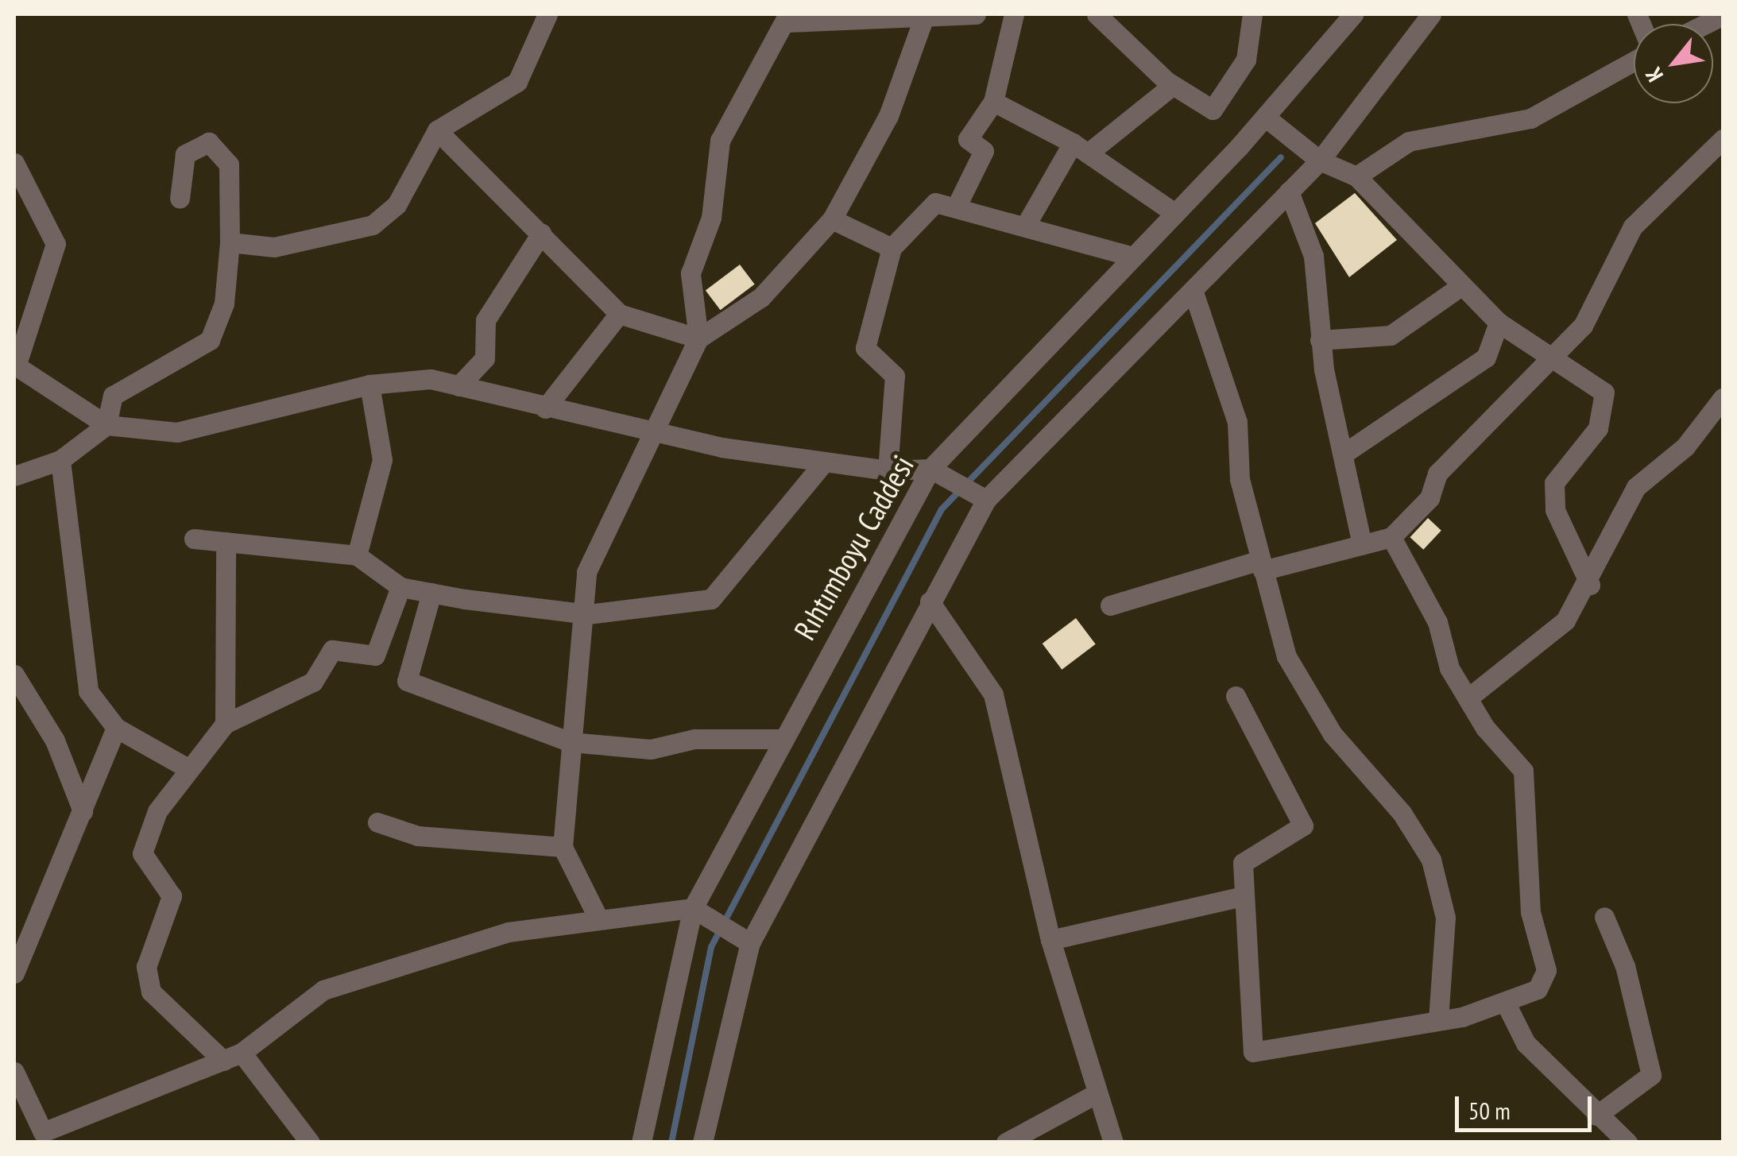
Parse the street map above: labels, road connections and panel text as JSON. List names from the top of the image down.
{
  "streets": {
    "street": ["Rıhtımboyu Caddesi"]
  },
  "scale_bar": "50 m",
  "north": "bottom left"
}
